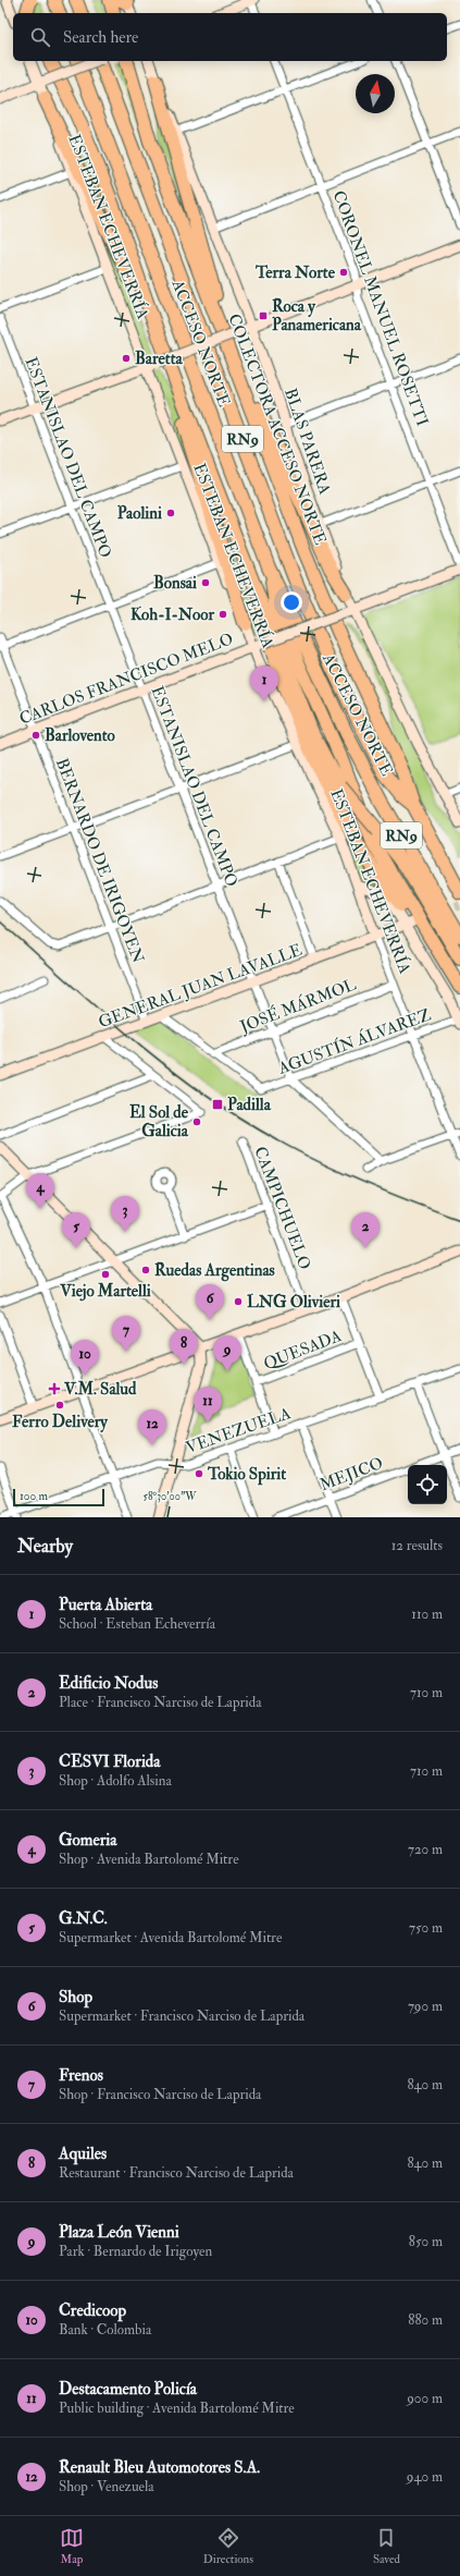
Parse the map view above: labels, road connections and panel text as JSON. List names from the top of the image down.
{
  "streets": {
    "highway": ["ACCESO NORTE", "COLECTORA ACCESO NORTE", "RN9"],
    "street": [
      "ESTEBAN ECHEVERRÍA",
      "CORONEL MANUEL ROSETTI",
      "BLAS PARERA",
      "ESTANISLAO DEL CAMPO",
      "CARLOS FRANCISCO MELO",
      "BERNARDO DE IRIGOYEN",
      "GENERAL JUAN LAVALLE",
      "JOSÉ MÁRMOL",
      "AGUSTÍN ÁLVAREZ",
      "CAMPICHUELO",
      "QUESADA",
      "VENEZUELA",
      "MEJICO"
    ]
  },
  "crossings": [
    ["ESTEBAN ECHEVERRÍA", "CARLOS FRANCISCO MELO"],
    ["ESTEBAN ECHEVERRÍA", "GENERAL JUAN LAVALLE"],
    ["ESTEBAN ECHEVERRÍA", "JOSÉ MÁRMOL"],
    ["ESTEBAN ECHEVERRÍA", "AGUSTÍN ÁLVAREZ"],
    ["CORONEL MANUEL ROSETTI", "CARLOS FRANCISCO MELO"],
    ["ACCESO NORTE", "COLECTORA ACCESO NORTE"],
    ["BLAS PARERA", "CARLOS FRANCISCO MELO"],
    ["ESTANISLAO DEL CAMPO", "CARLOS FRANCISCO MELO"],
    ["ESTANISLAO DEL CAMPO", "GENERAL JUAN LAVALLE"],
    ["ESTANISLAO DEL CAMPO", "JOSÉ MÁRMOL"],
    ["ESTANISLAO DEL CAMPO", "AGUSTÍN ÁLVAREZ"],
    ["CARLOS FRANCISCO MELO", "BERNARDO DE IRIGOYEN"],
    ["BERNARDO DE IRIGOYEN", "GENERAL JUAN LAVALLE"],
    ["JOSÉ MÁRMOL", "AGUSTÍN ÁLVAREZ"]
  ],
  "places": {
    "other": [
      "Terra Norte",
      "Baretta",
      "Paolini",
      "Bonsai",
      "Koh-I-Noor",
      "Barlovento",
      "El Sol de Galicia",
      "Ruedas Argentinas",
      "Viejo Martelli",
      "LNG Olivieri",
      "Ferro Delivery",
      "Tokio Spirit"
    ],
    "transit": ["Roca y Panamericana", "Padilla"],
    "health": ["V.M. Salud"]
  },
  "scale_bar": "100 m",
  "north": "top",
  "page": {
    "search": "Search here",
    "pins": [
      "1",
      "4",
      "3",
      "2",
      "5",
      "6",
      "7",
      "8",
      "9",
      "10",
      "11",
      "12"
    ],
    "scale": "100 m",
    "heading": ["Nearby", "12 results"],
    "list": [
      {
        "mark": "1",
        "name": "Puerta Abierta",
        "note": "School · Esteban Echeverría",
        "value": "110 m"
      },
      {
        "mark": "2",
        "name": "Edificio Nodus",
        "note": "Place · Francisco Narciso de Laprida",
        "value": "710 m"
      },
      {
        "mark": "3",
        "name": "CESVI Florida",
        "note": "Shop · Adolfo Alsina",
        "value": "710 m"
      },
      {
        "mark": "4",
        "name": "Gomeria",
        "note": "Shop · Avenida Bartolomé Mitre",
        "value": "720 m"
      },
      {
        "mark": "5",
        "name": "G.N.C.",
        "note": "Supermarket · Avenida Bartolomé Mitre",
        "value": "750 m"
      },
      {
        "mark": "6",
        "name": "Shop",
        "note": "Supermarket · Francisco Narciso de Laprida",
        "value": "790 m"
      },
      {
        "mark": "7",
        "name": "Frenos",
        "note": "Shop · Francisco Narciso de Laprida",
        "value": "840 m"
      },
      {
        "mark": "8",
        "name": "Aquiles",
        "note": "Restaurant · Francisco Narciso de Laprida",
        "value": "840 m"
      },
      {
        "mark": "9",
        "name": "Plaza León Vienni",
        "note": "Park · Bernardo de Irigoyen",
        "value": "850 m"
      },
      {
        "mark": "10",
        "name": "Credicoop",
        "note": "Bank · Colombia",
        "value": "880 m"
      },
      {
        "mark": "11",
        "name": "Destacamento Policía",
        "note": "Public building · Avenida Bartolomé Mitre",
        "value": "900 m"
      },
      {
        "mark": "12",
        "name": "Renault Bleu Automotores S.A.",
        "note": "Shop · Venezuela",
        "value": "940 m"
      }
    ],
    "nav": ["Map", "Directions", "Saved"]
  },
  "coordinates": ["58°30'00\"W"]
}
